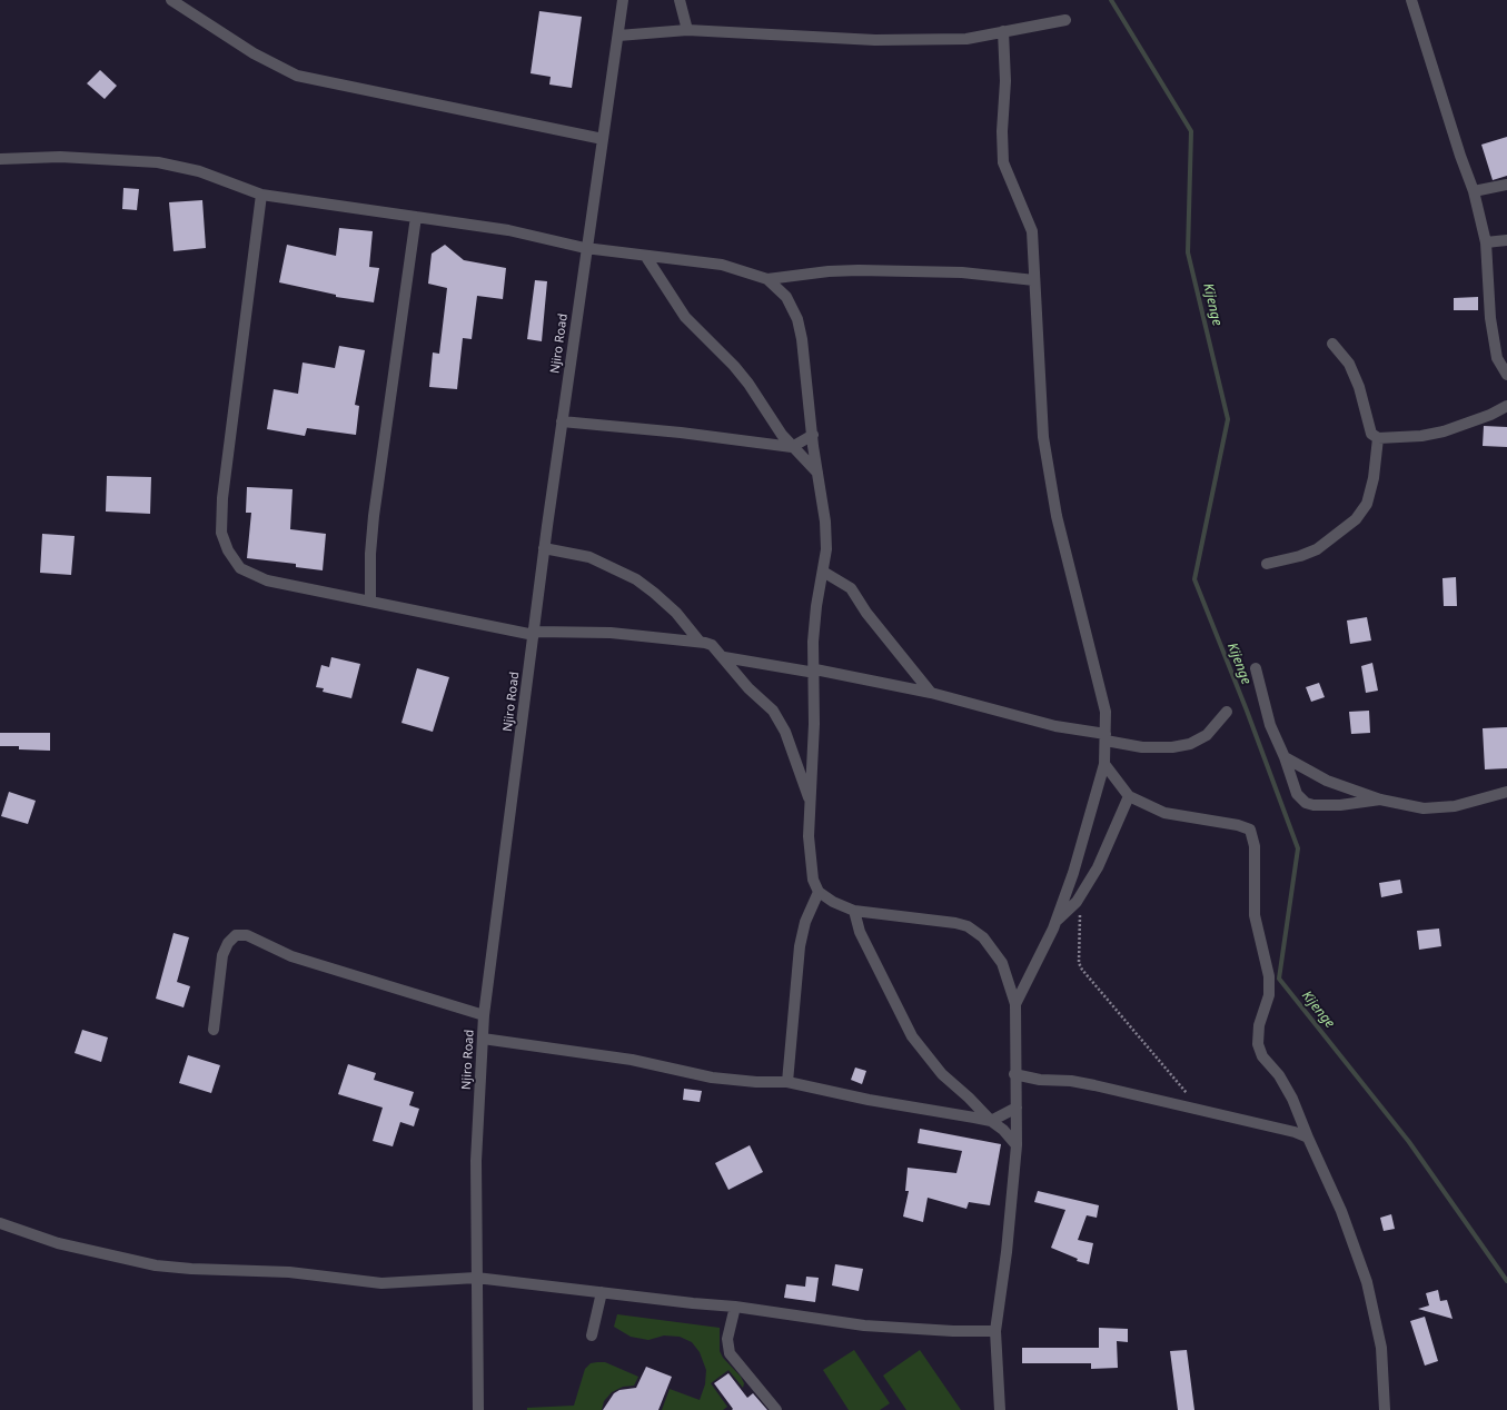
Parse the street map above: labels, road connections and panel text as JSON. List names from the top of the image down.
{
  "streets": {
    "street": ["Njiro Road"]
  },
  "water": ["Kijenge"]
}
